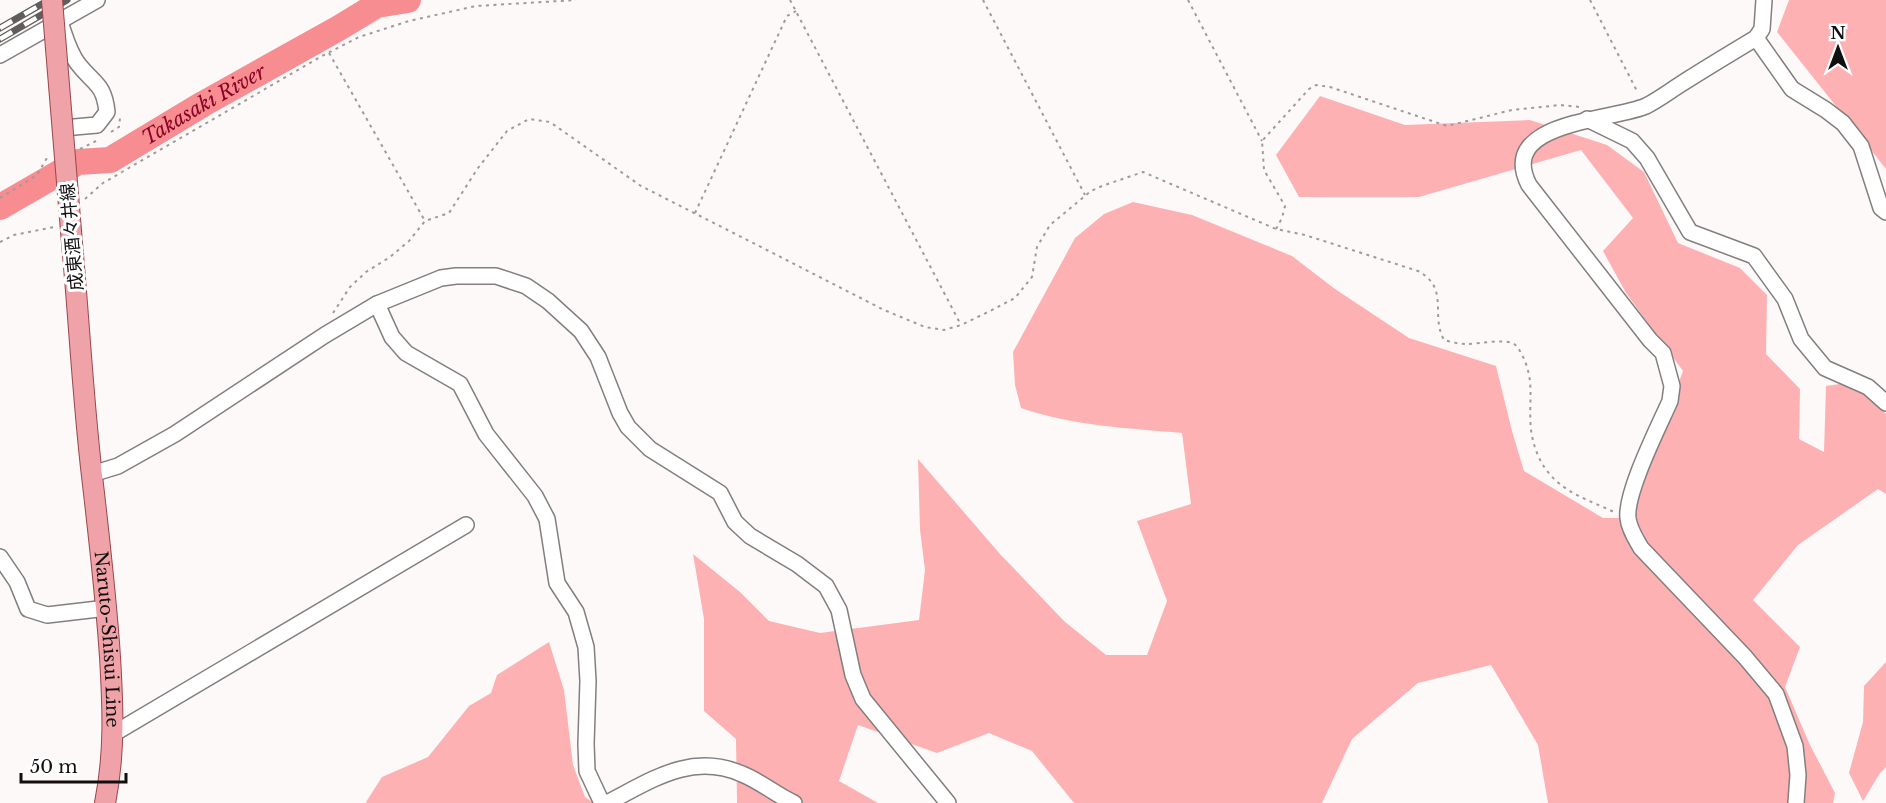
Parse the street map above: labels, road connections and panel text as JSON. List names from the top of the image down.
{
  "streets": {
    "main road": ["成東酒々井線", "Naruto-Shisui Line"]
  },
  "crossings": [
    ["成東酒々井線", "Naruto-Shisui Line"]
  ],
  "water": ["Takasaki River"],
  "scale_bar": "50 m",
  "north": "top"
}
